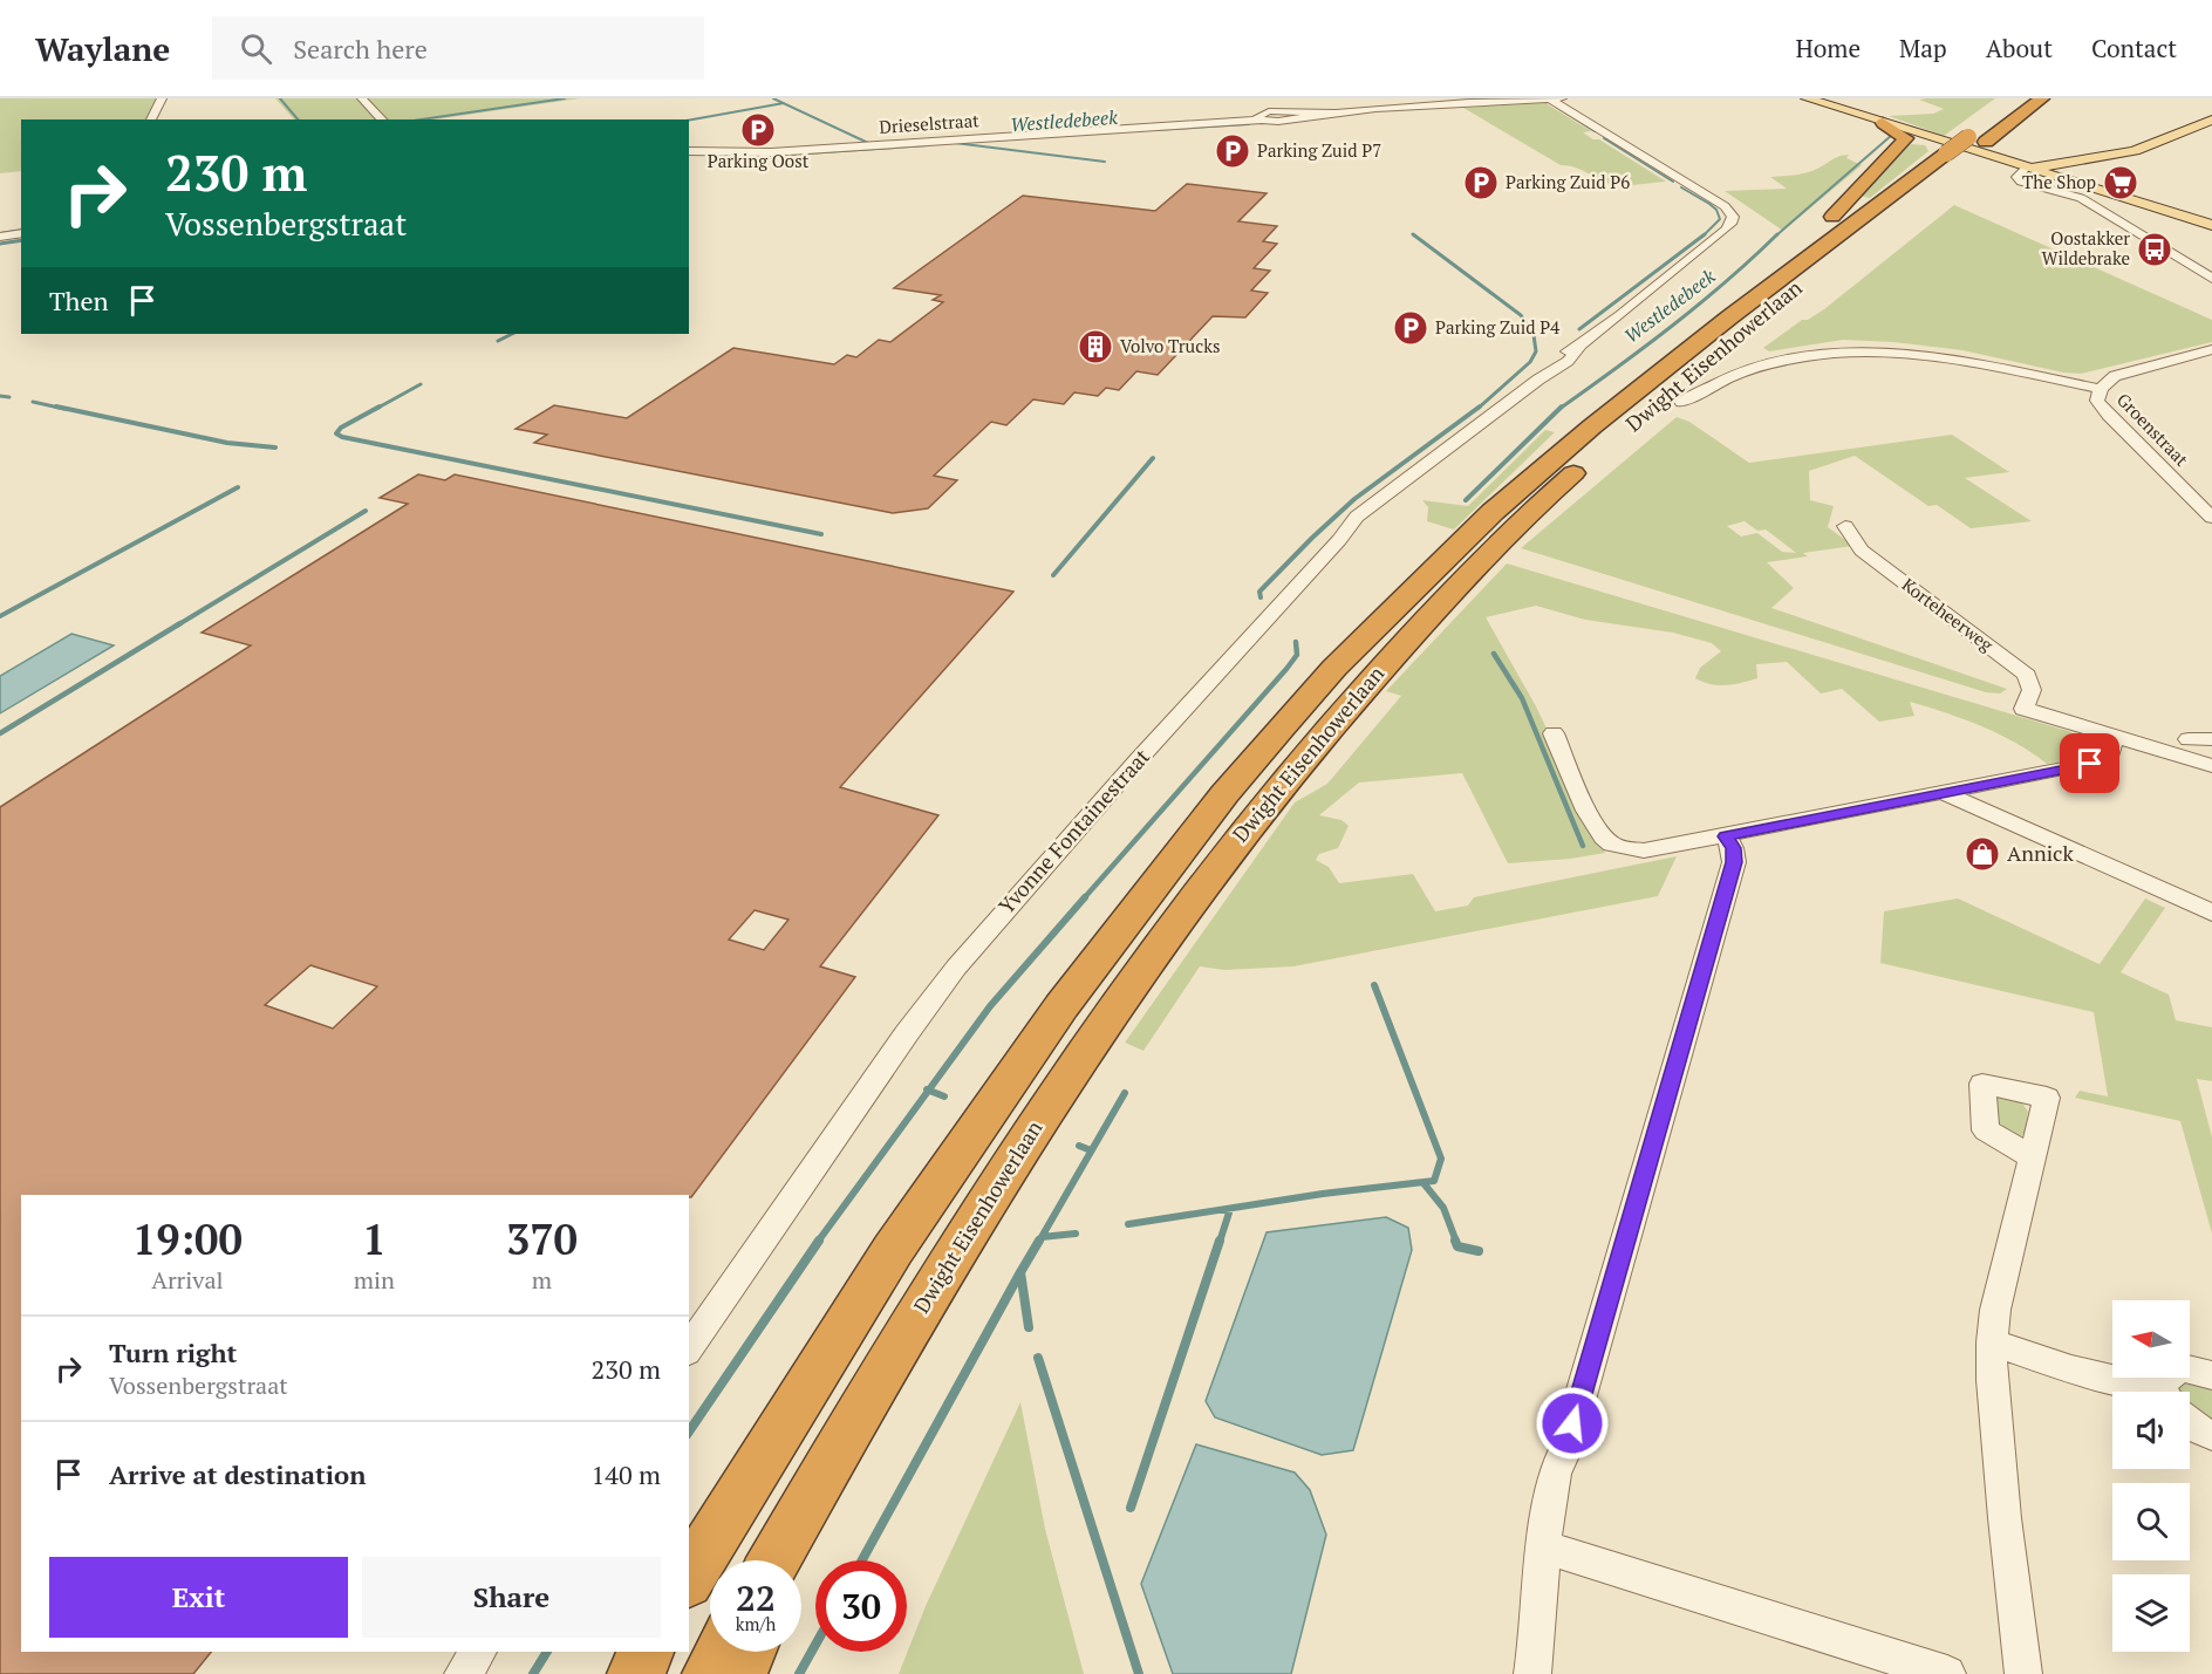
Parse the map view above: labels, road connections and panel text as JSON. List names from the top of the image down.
{
  "streets": {
    "highway": ["Dwight Eisenhowerlaan"],
    "street": [
      "Drieselstraat",
      "Groenstraat",
      "Korteheerweg",
      "Yvonne Fontainestraat"
    ]
  },
  "crossings": [
    ["Drieselstraat", "Yvonne Fontainestraat"]
  ],
  "water": ["Westledebeek"],
  "places": {
    "parking": [
      "Parking Oost",
      "Parking Zuid P7",
      "Parking Zuid P6",
      "Parking Zuid P4"
    ],
    "supermarket": ["The Shop"],
    "bus stop": ["Oostakker Wildebrake"],
    "building": ["Volvo Trucks"],
    "shop": ["Annick"]
  },
  "north": "left",
  "page": {
    "header": "Waylane",
    "search": "Search here",
    "nav": [
      "Home",
      "Map",
      "About",
      "Contact"
    ],
    "turn": ["230 m", "Vossenbergstraat"],
    "then": "Then",
    "eta": [
      "19:00",
      "Arrival",
      "1",
      "min",
      "370",
      "m"
    ],
    "list": [
      {
        "name": "Turn right",
        "note": "Vossenbergstraat",
        "value": "230 m"
      },
      {
        "name": "Arrive at destination",
        "value": "140 m"
      }
    ],
    "buttons": ["Exit", "Share"],
    "speed": "22 km/h",
    "limit": "30"
  }
}
